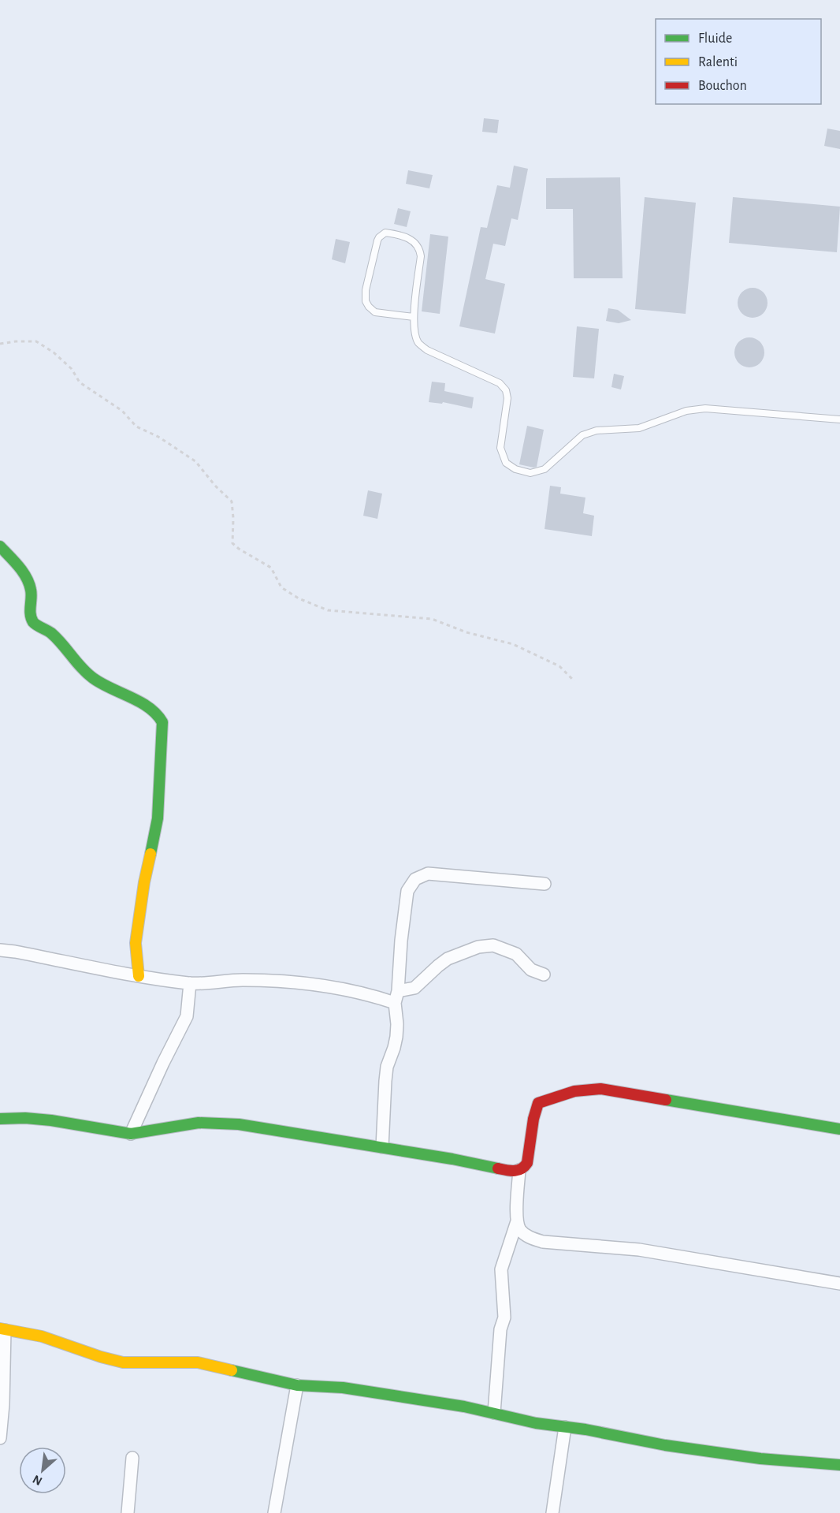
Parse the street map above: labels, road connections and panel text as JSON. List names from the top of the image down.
{
  "legend": ["Fluide", "Ralenti", "Bouchon"],
  "north": "bottom left"
}
